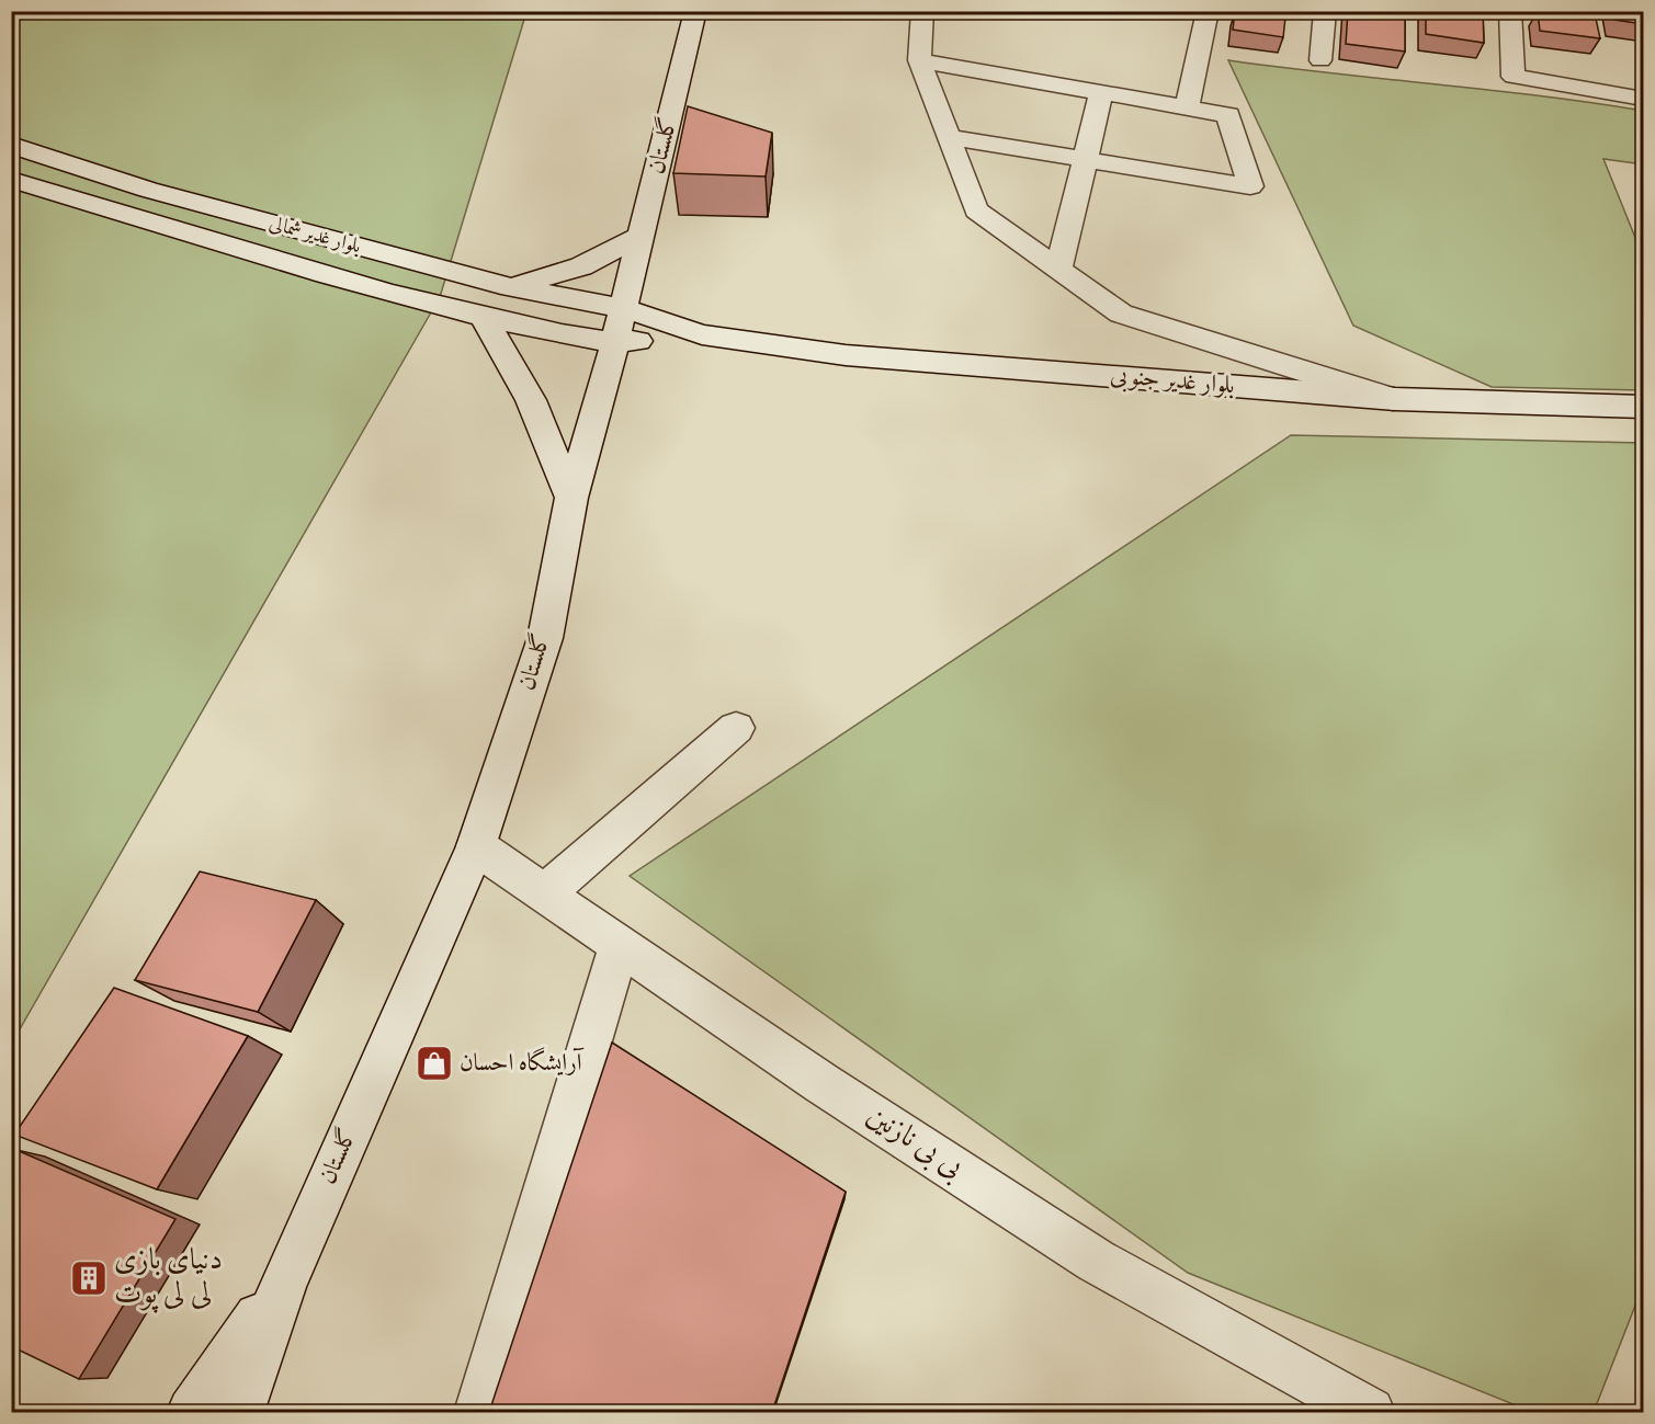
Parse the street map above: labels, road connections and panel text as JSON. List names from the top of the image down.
{
  "streets": {
    "main road": [
      "گلستان",
      "بلوار غدیر شمالی",
      "بلوار غدیر جنوبی",
      "بی بی نازنین"
    ]
  },
  "crossings": [
    ["گلستان", "بلوار غدیر شمالی"],
    ["گلستان", "بلوار غدیر جنوبی"],
    ["گلستان", "بی بی نازنین"],
    ["بلوار غدیر شمالی", "بلوار غدیر جنوبی"]
  ],
  "places": {
    "shop": ["آرایشگاه احسان"],
    "building": ["دنیای بازی لی لی پوت"]
  }
}
